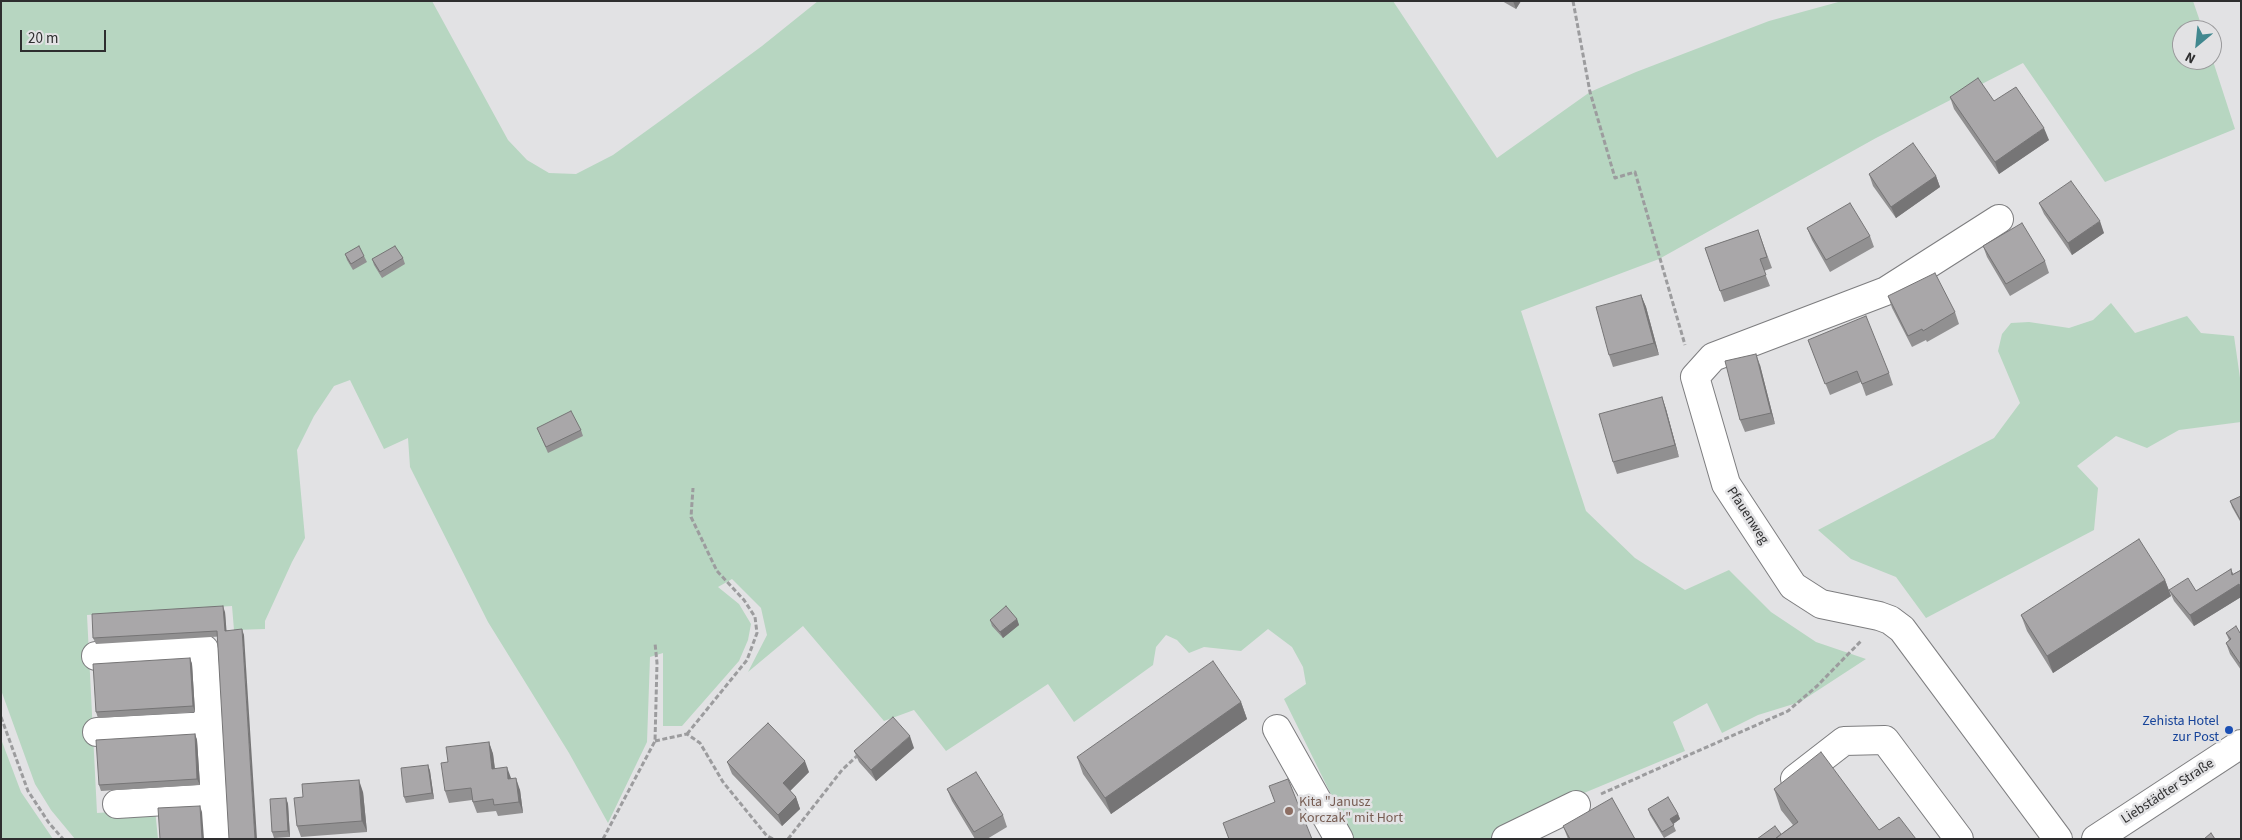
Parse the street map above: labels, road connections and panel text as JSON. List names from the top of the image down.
{
  "streets": {
    "street": ["Pfauenweg", "Liebstädter Straße"]
  },
  "places": ["Zehista Hotel zur Post", "Kita \"Janusz Korczak\" mit Hort"],
  "scale_bar": "20 m",
  "north": "bottom left"
}
